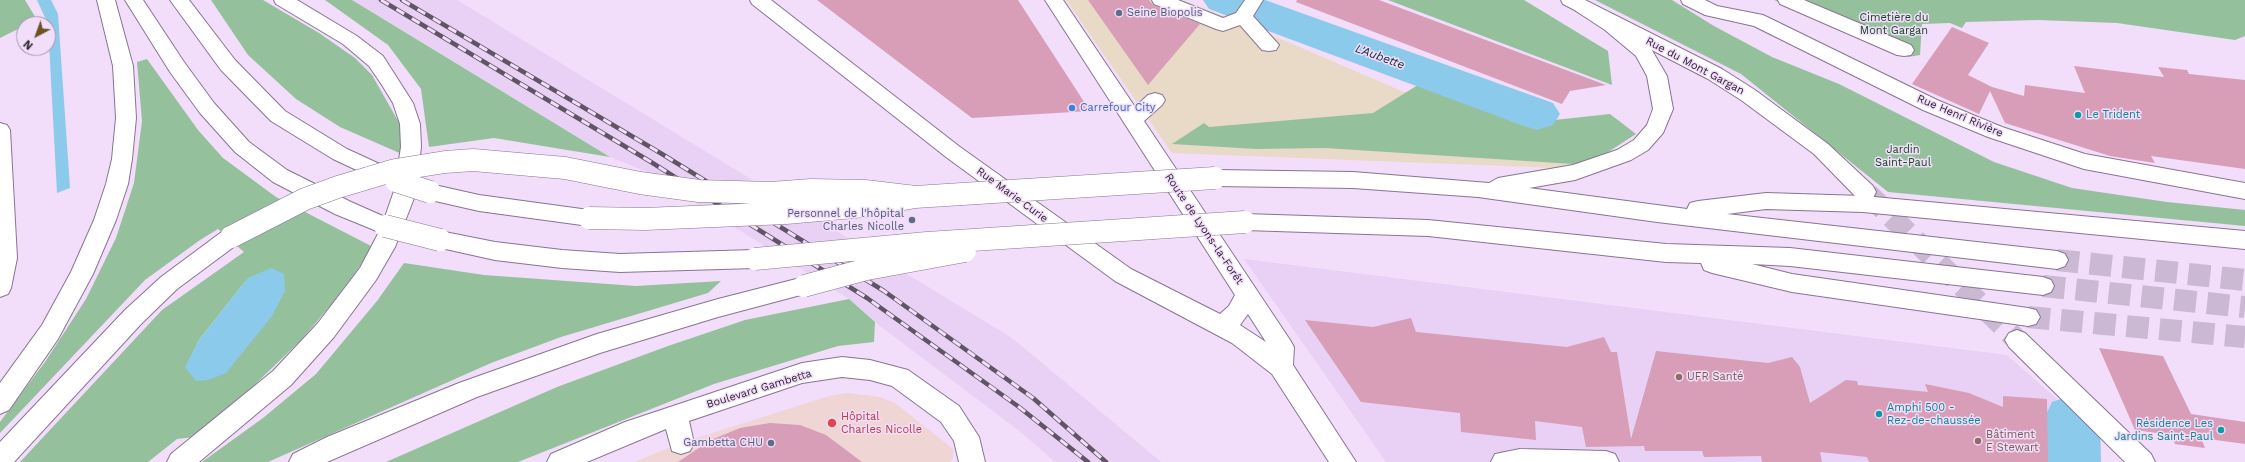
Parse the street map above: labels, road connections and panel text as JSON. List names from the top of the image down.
{
  "streets": {
    "main road": [
      "Rue du Mont Gargan",
      "Rue Henri Rivière",
      "Rue Marie Curie",
      "Route de Lyons-la-Forêt",
      "Boulevard Gambetta"
    ]
  },
  "crossings": [
    ["Rue Marie Curie", "Route de Lyons-la-Forêt"]
  ],
  "water": ["L'Aubette"],
  "parks": ["Cimetière du Mont Gargan", "Jardin Saint-Paul"],
  "places": [
    "Seine Biopolis",
    "Carrefour City",
    "Le Trident",
    "Personnel de l'hôpital Charles Nicolle",
    "UFR Santé",
    "Amphi 500 - Rez-de-chaussée",
    "Hôpital Charles Nicolle",
    "Résidence Les Jardins Saint-Paul",
    "Bâtiment E Stewart",
    "Gambetta CHU"
  ],
  "north": "bottom left"
}
